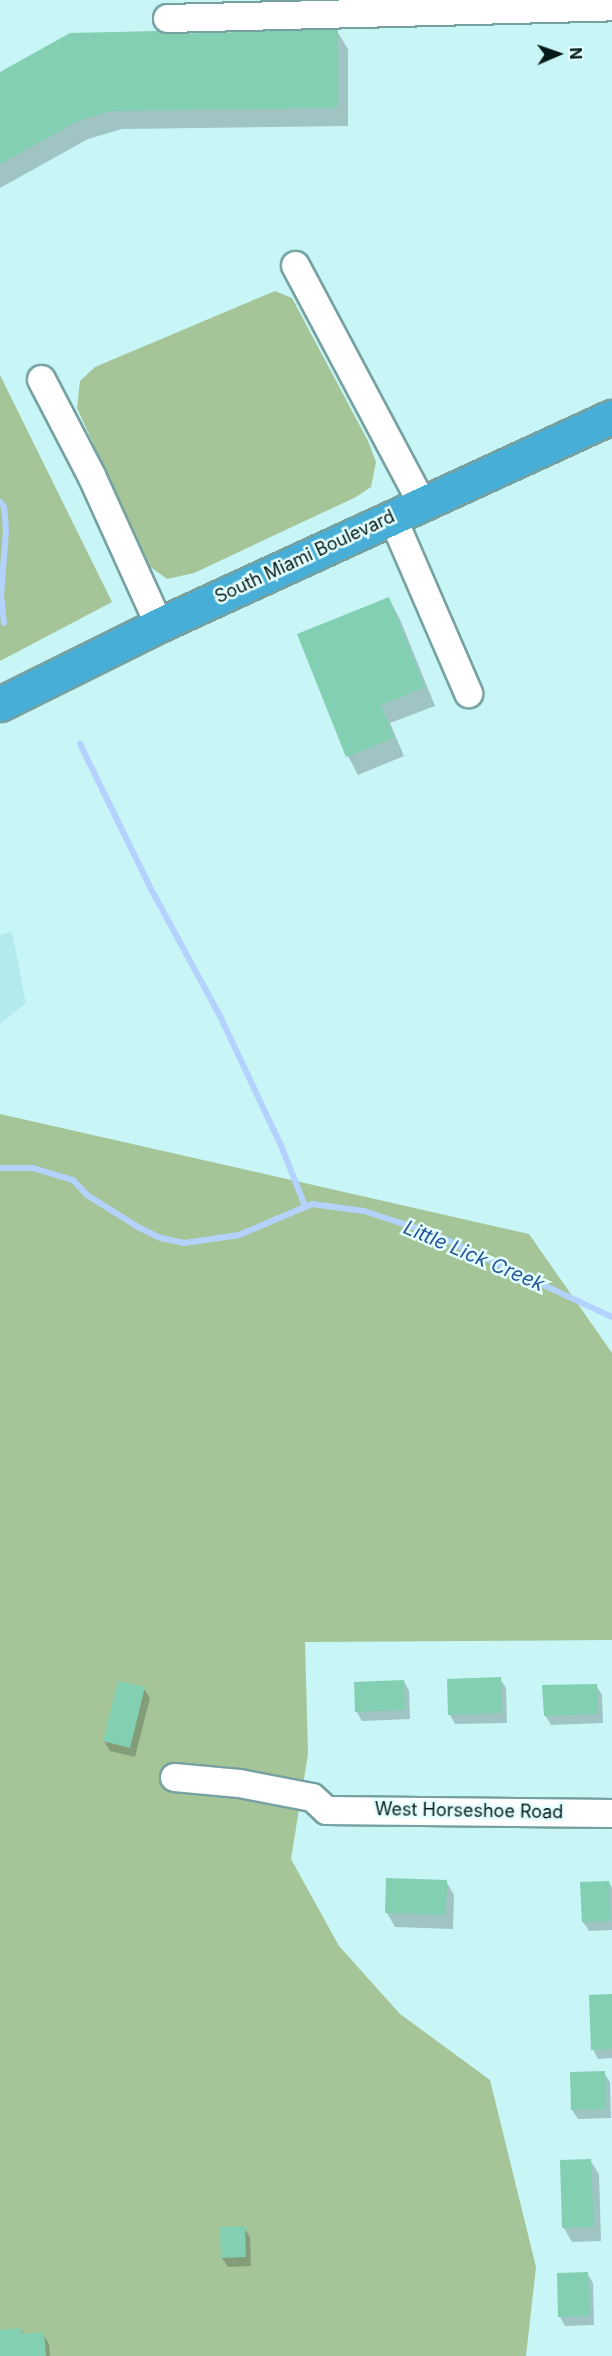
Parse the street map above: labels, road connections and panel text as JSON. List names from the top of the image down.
{
  "streets": {
    "highway": ["South Miami Boulevard"],
    "street": ["West Horseshoe Road"]
  },
  "water": ["Little Lick Creek"],
  "north": "right"
}
